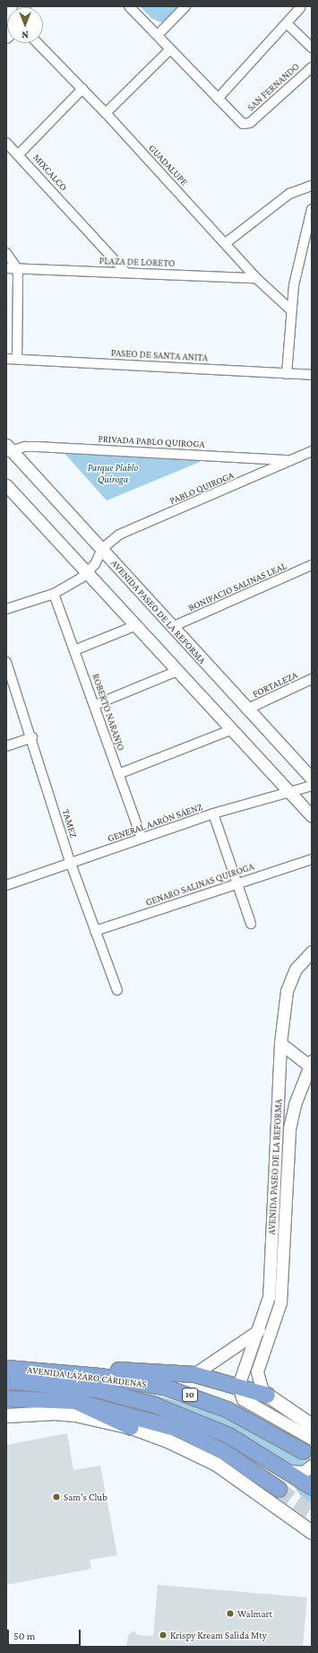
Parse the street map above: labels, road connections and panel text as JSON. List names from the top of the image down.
{
  "streets": {
    "highway": ["AVENIDA LÁZARO CÁRDENAS", "10"],
    "street": [
      "SAN FERNANDO",
      "GUADALUPE",
      "MIXCALCO",
      "PLAZA DE LORETO",
      "PASEO DE SANTA ANITA",
      "PRIVADA PABLO QUIROGA",
      "PABLO QUIROGA",
      "BONIFACIO SALINAS LEAL",
      "AVENIDA PASEO DE LA REFORMA",
      "FORTALEZA",
      "ROBERTO NARANJO",
      "GENERAL AARÓN SÁENZ",
      "TAMEZ",
      "GENARO SALINAS QUIROGA"
    ]
  },
  "crossings": [
    ["GUADALUPE", "MIXCALCO"],
    ["GUADALUPE", "PLAZA DE LORETO"],
    ["MIXCALCO", "PLAZA DE LORETO"],
    ["PRIVADA PABLO QUIROGA", "PABLO QUIROGA"],
    ["PRIVADA PABLO QUIROGA", "AVENIDA PASEO DE LA REFORMA"],
    ["PABLO QUIROGA", "AVENIDA PASEO DE LA REFORMA"],
    ["BONIFACIO SALINAS LEAL", "AVENIDA PASEO DE LA REFORMA"],
    ["AVENIDA PASEO DE LA REFORMA", "FORTALEZA"],
    ["ROBERTO NARANJO", "GENERAL AARÓN SÁENZ"],
    ["GENERAL AARÓN SÁENZ", "TAMEZ"],
    ["TAMEZ", "GENARO SALINAS QUIROGA"]
  ],
  "parks": ["Parque Plablo Quiroga"],
  "places": ["Sam's Club", "Walmart", "Krispy Kream Salida Mty"],
  "scale_bar": "50 m",
  "north": "bottom"
}
